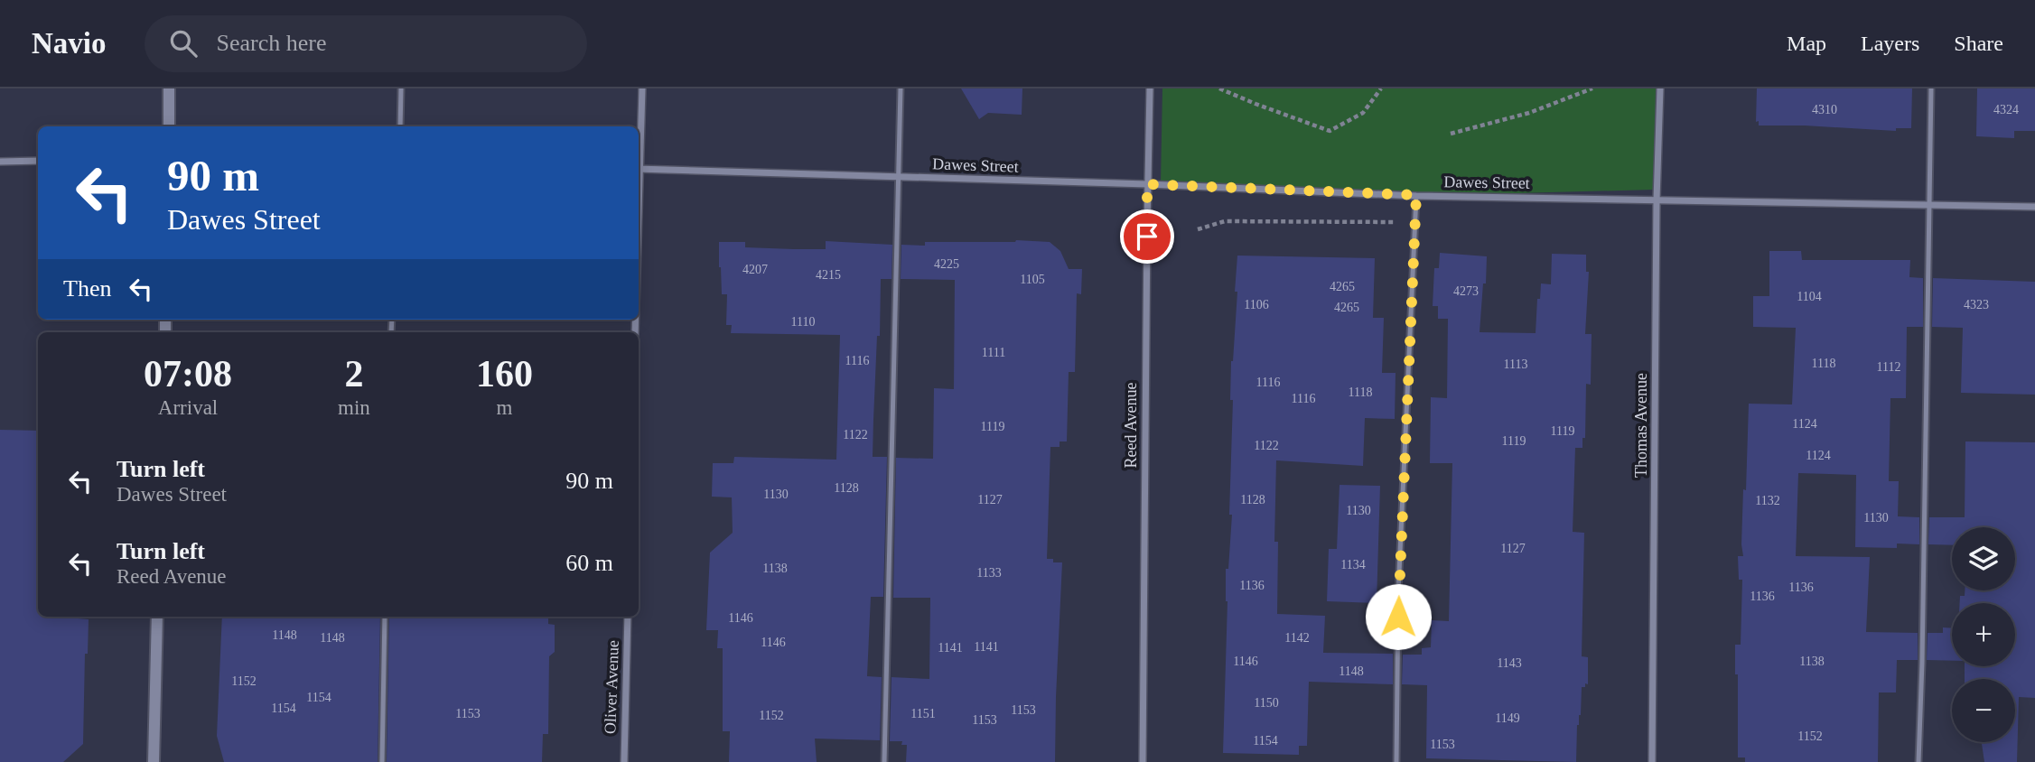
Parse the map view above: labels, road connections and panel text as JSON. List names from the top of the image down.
{
  "streets": {
    "street": [
      "Dawes Street",
      "Reed Avenue",
      "Thomas Avenue",
      "Oliver Avenue"
    ]
  },
  "crossings": [
    ["Dawes Street", "Reed Avenue"],
    ["Dawes Street", "Thomas Avenue"]
  ],
  "house_numbers": [
    "4310",
    "4324",
    "4225",
    "4207",
    "4215",
    "1105",
    "4265",
    "4273",
    "1104",
    "1106",
    "4323",
    "4265",
    "1110",
    "1111",
    "1116",
    "1118",
    "1113",
    "1112",
    "1116",
    "1118",
    "1116",
    "1124",
    "1119",
    "1119",
    "1122",
    "1119",
    "1122",
    "1124",
    "1128",
    "1130",
    "1127",
    "1128",
    "1132",
    "1130",
    "1130",
    "1127",
    "1134",
    "1138",
    "1133",
    "1136",
    "1136",
    "1136",
    "1146",
    "1148",
    "1148",
    "1142",
    "1146",
    "1141",
    "1141",
    "1146",
    "1138",
    "1143",
    "1148",
    "1152",
    "1154",
    "1150",
    "1154",
    "1153",
    "1153",
    "1151",
    "1152",
    "1149",
    "1153",
    "1152",
    "1154",
    "1153"
  ],
  "page": {
    "header": "Navio",
    "search": "Search here",
    "nav": ["Map", "Layers", "Share"],
    "turn": ["90 m", "Dawes Street"],
    "then": "Then",
    "eta": [
      "07:08",
      "Arrival",
      "2",
      "min",
      "160",
      "m"
    ],
    "list": [
      {
        "name": "Turn left",
        "note": "Dawes Street",
        "value": "90 m"
      },
      {
        "name": "Turn left",
        "note": "Reed Avenue",
        "value": "60 m"
      }
    ],
    "map_buttons": ["+", "−"]
  }
}
